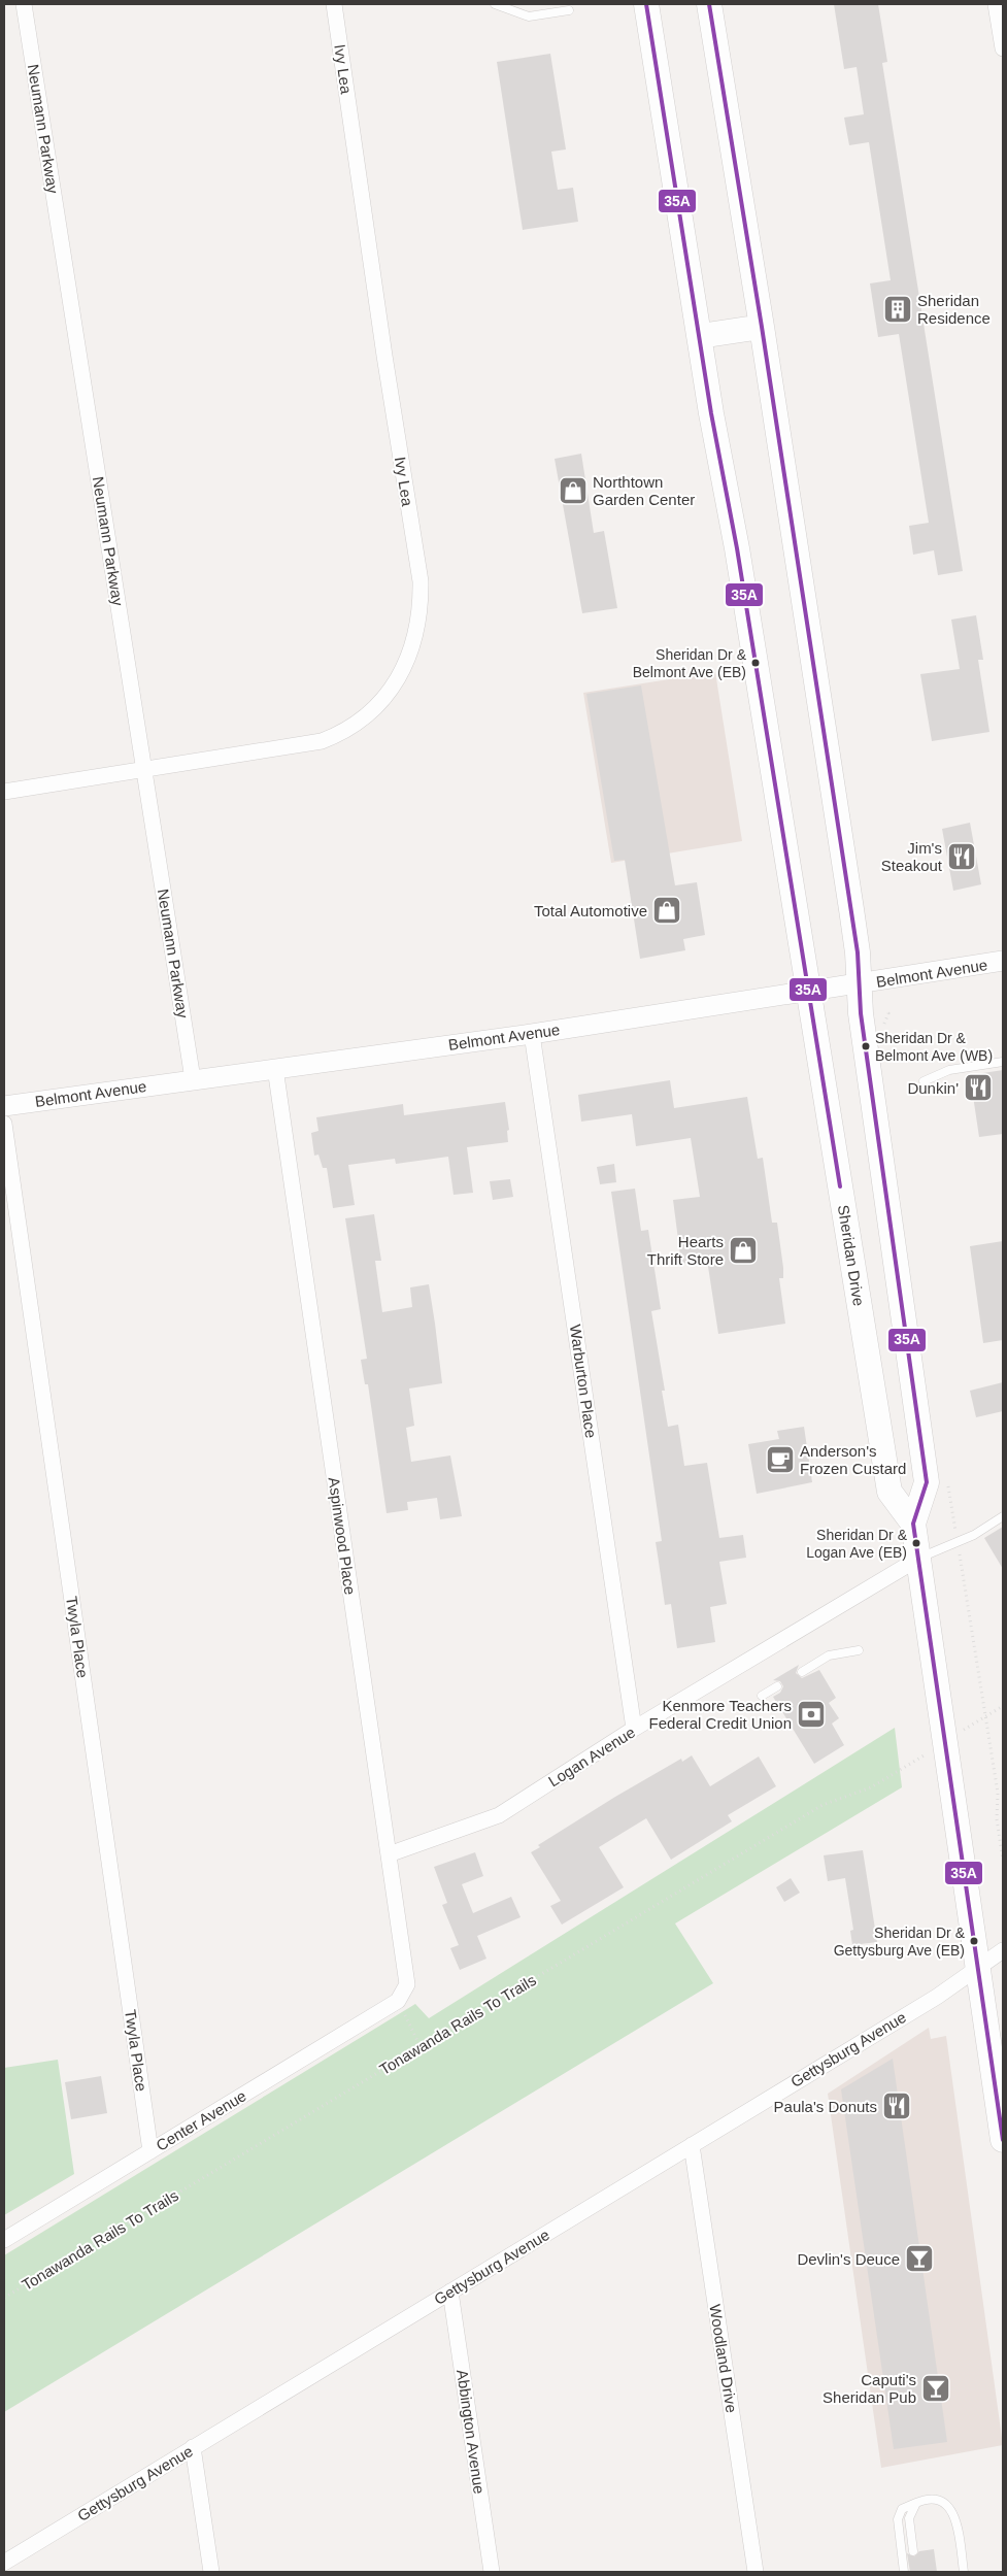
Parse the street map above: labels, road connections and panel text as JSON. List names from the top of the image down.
{
  "streets": {
    "main road": ["Sheridan Drive"],
    "street": [
      "Ivy Lea",
      "Neumann Parkway",
      "Belmont Avenue",
      "Warburton Place",
      "Aspinwood Place",
      "Twyla Place",
      "Logan Avenue",
      "Gettysburg Avenue",
      "Center Avenue",
      "Woodland Drive",
      "Abbington Avenue"
    ],
    "path": ["Tonawanda Rails To Trails"]
  },
  "crossings": [
    ["Ivy Lea", "Neumann Parkway"],
    ["Neumann Parkway", "Belmont Avenue"],
    ["Belmont Avenue", "Sheridan Drive"],
    ["Belmont Avenue", "Warburton Place"],
    ["Belmont Avenue", "Aspinwood Place"],
    ["Sheridan Drive", "Logan Avenue"],
    ["Sheridan Drive", "Gettysburg Avenue"],
    ["Warburton Place", "Logan Avenue"],
    ["Aspinwood Place", "Logan Avenue"],
    ["Aspinwood Place", "Center Avenue"],
    ["Twyla Place", "Center Avenue"],
    ["Gettysburg Avenue", "Woodland Drive"],
    ["Gettysburg Avenue", "Abbington Avenue"]
  ],
  "places": {
    "building": ["Sheridan Residence"],
    "shop": ["Northtown Garden Center", "Total Automotive", "Hearts Thrift Store"],
    "other": [
      "Sheridan Dr & Belmont Ave (EB)",
      "Sheridan Dr & Belmont Ave (WB)",
      "Sheridan Dr & Logan Ave (EB)",
      "Sheridan Dr & Gettysburg Ave (EB)"
    ],
    "restaurant": ["Jim's Steakout", "Dunkin'", "Paula's Donuts"],
    "cafe": ["Anderson's Frozen Custard"],
    "bank": ["Kenmore Teachers Federal Credit Union"],
    "bar": ["Devlin's Deuce", "Caputi's Sheridan Pub"]
  },
  "lines": ["transit line 35A"]
}
